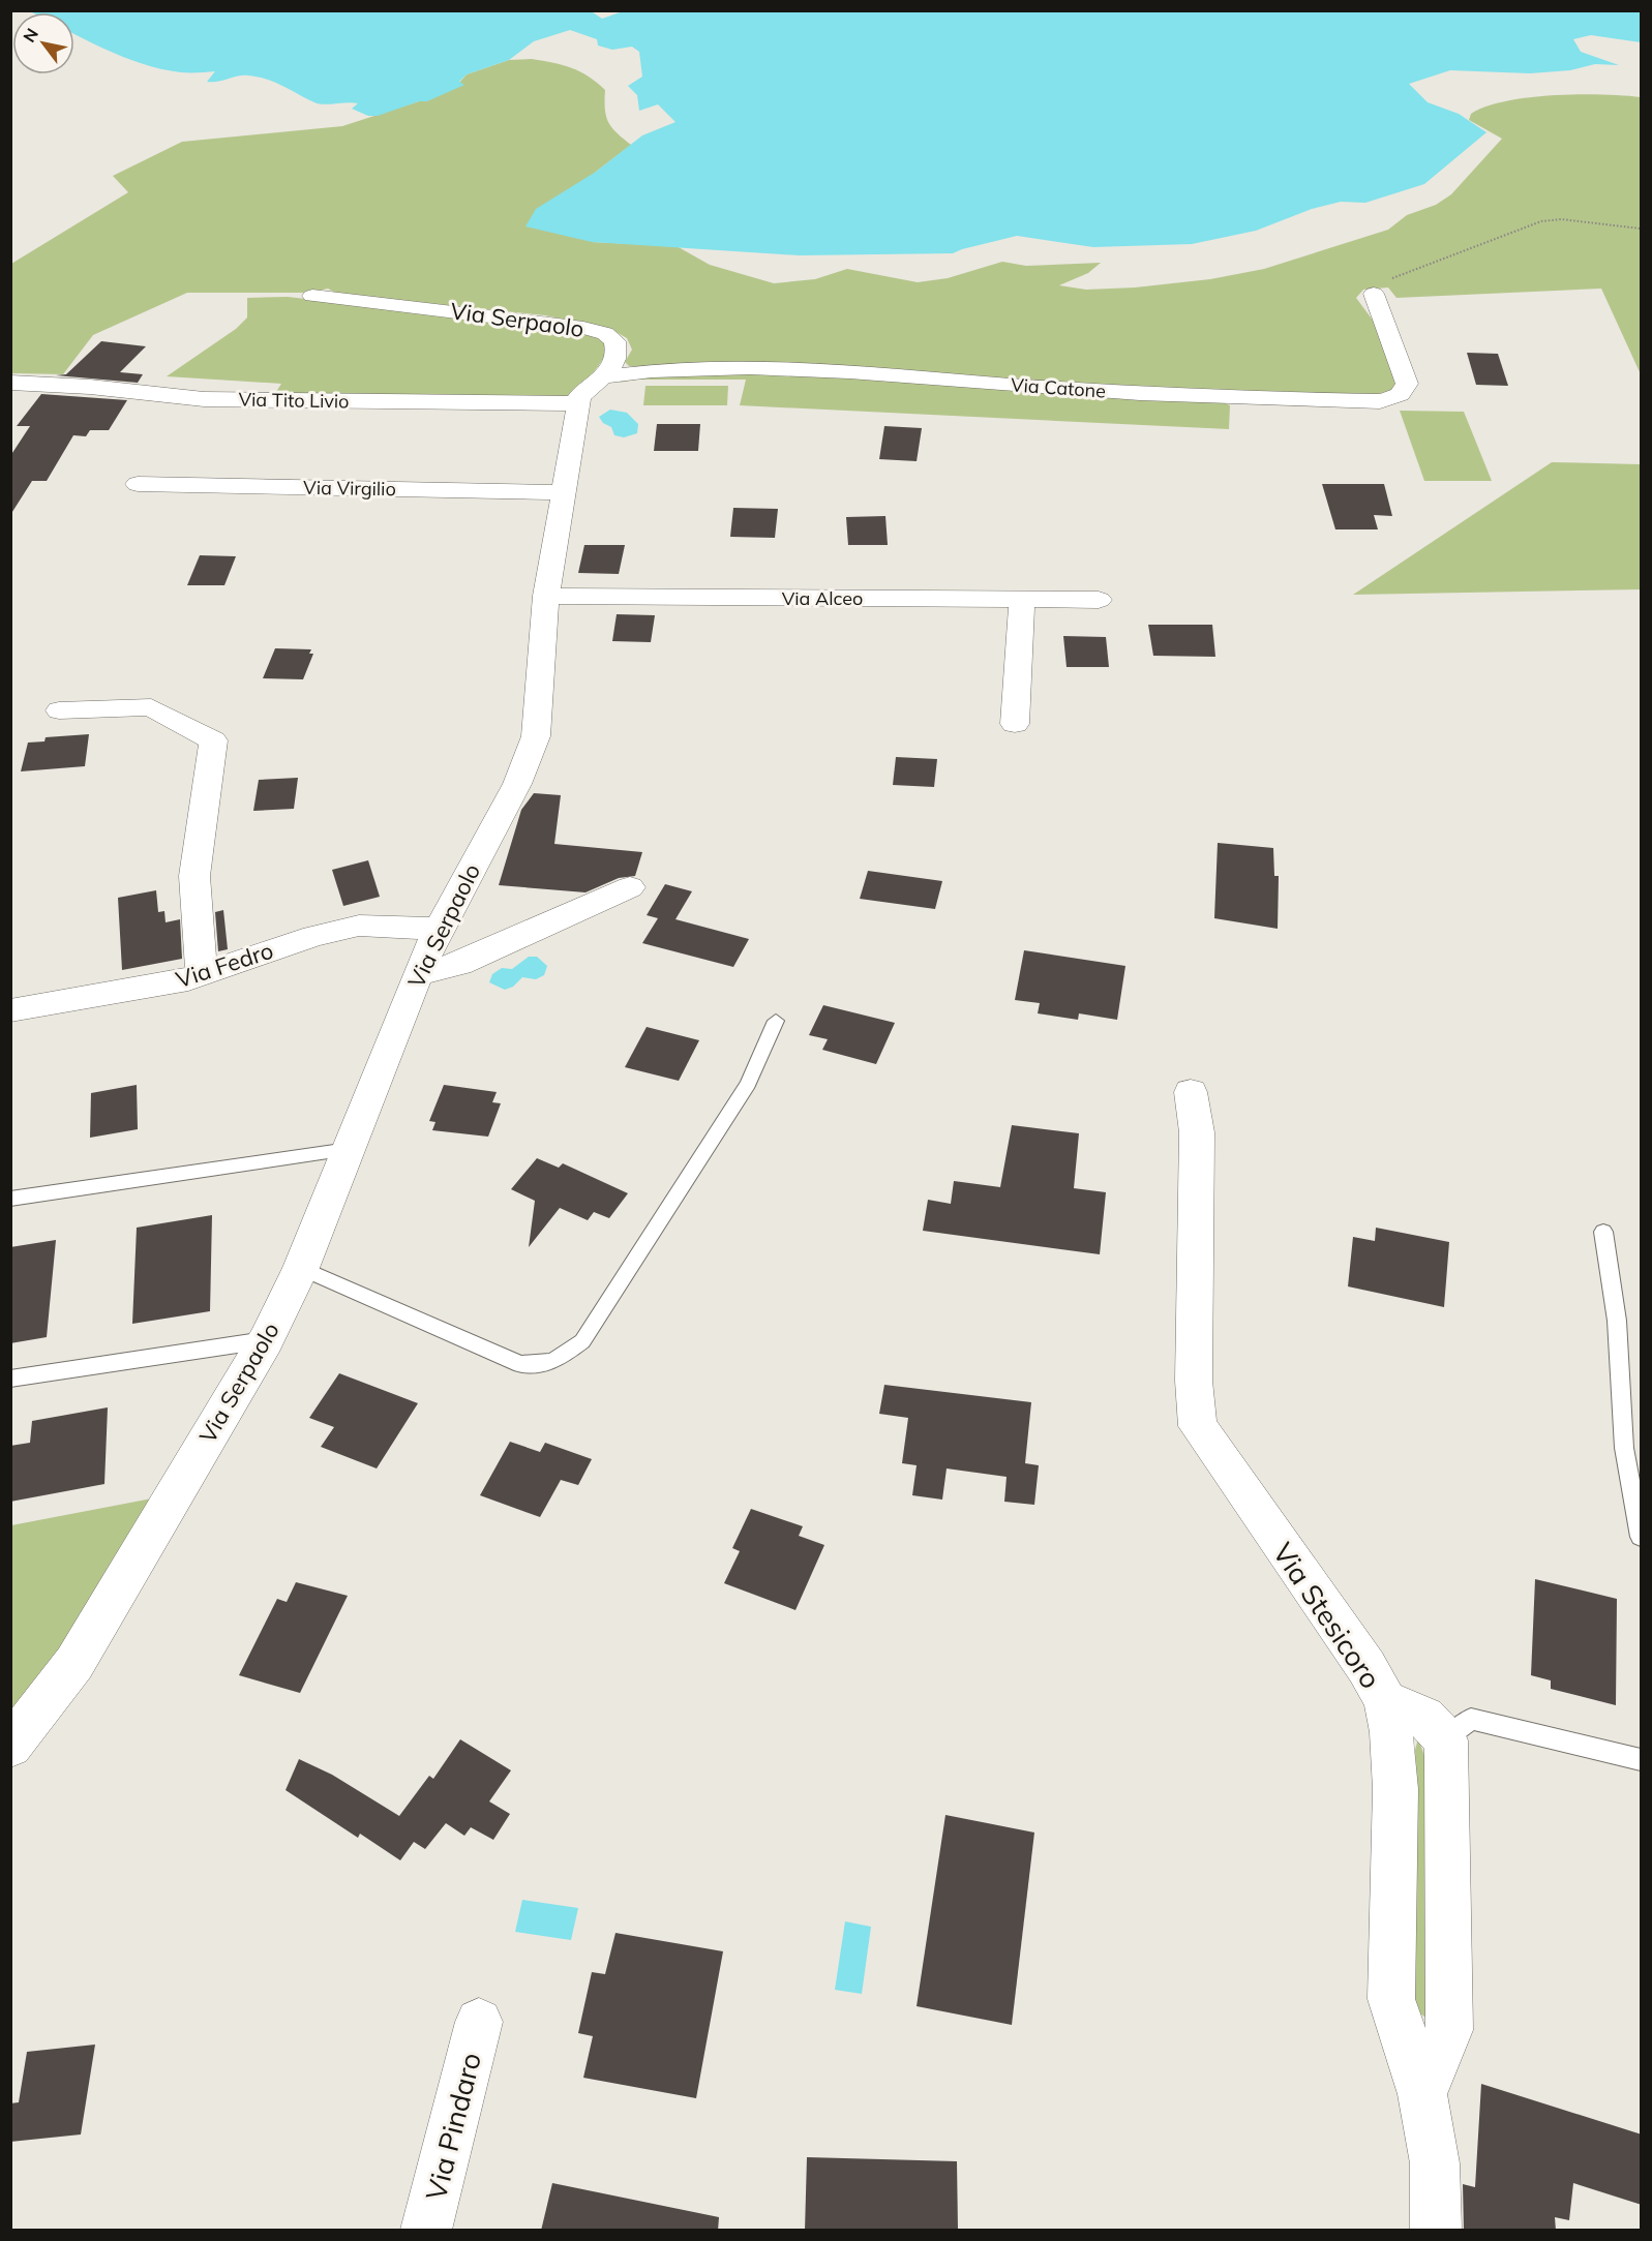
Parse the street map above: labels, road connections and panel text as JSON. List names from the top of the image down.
{
  "streets": {
    "street": [
      "Via Serpaolo",
      "Via Catone",
      "Via Tito Livio",
      "Via Virgilio",
      "Via Alceo",
      "Via Fedro",
      "Via Stesicoro",
      "Via Pindaro"
    ]
  },
  "crossings": [
    ["Via Serpaolo", "Via Catone"],
    ["Via Serpaolo", "Via Tito Livio"],
    ["Via Serpaolo", "Via Virgilio"],
    ["Via Serpaolo", "Via Alceo"],
    ["Via Serpaolo", "Via Fedro"]
  ],
  "north": "top left"
}
